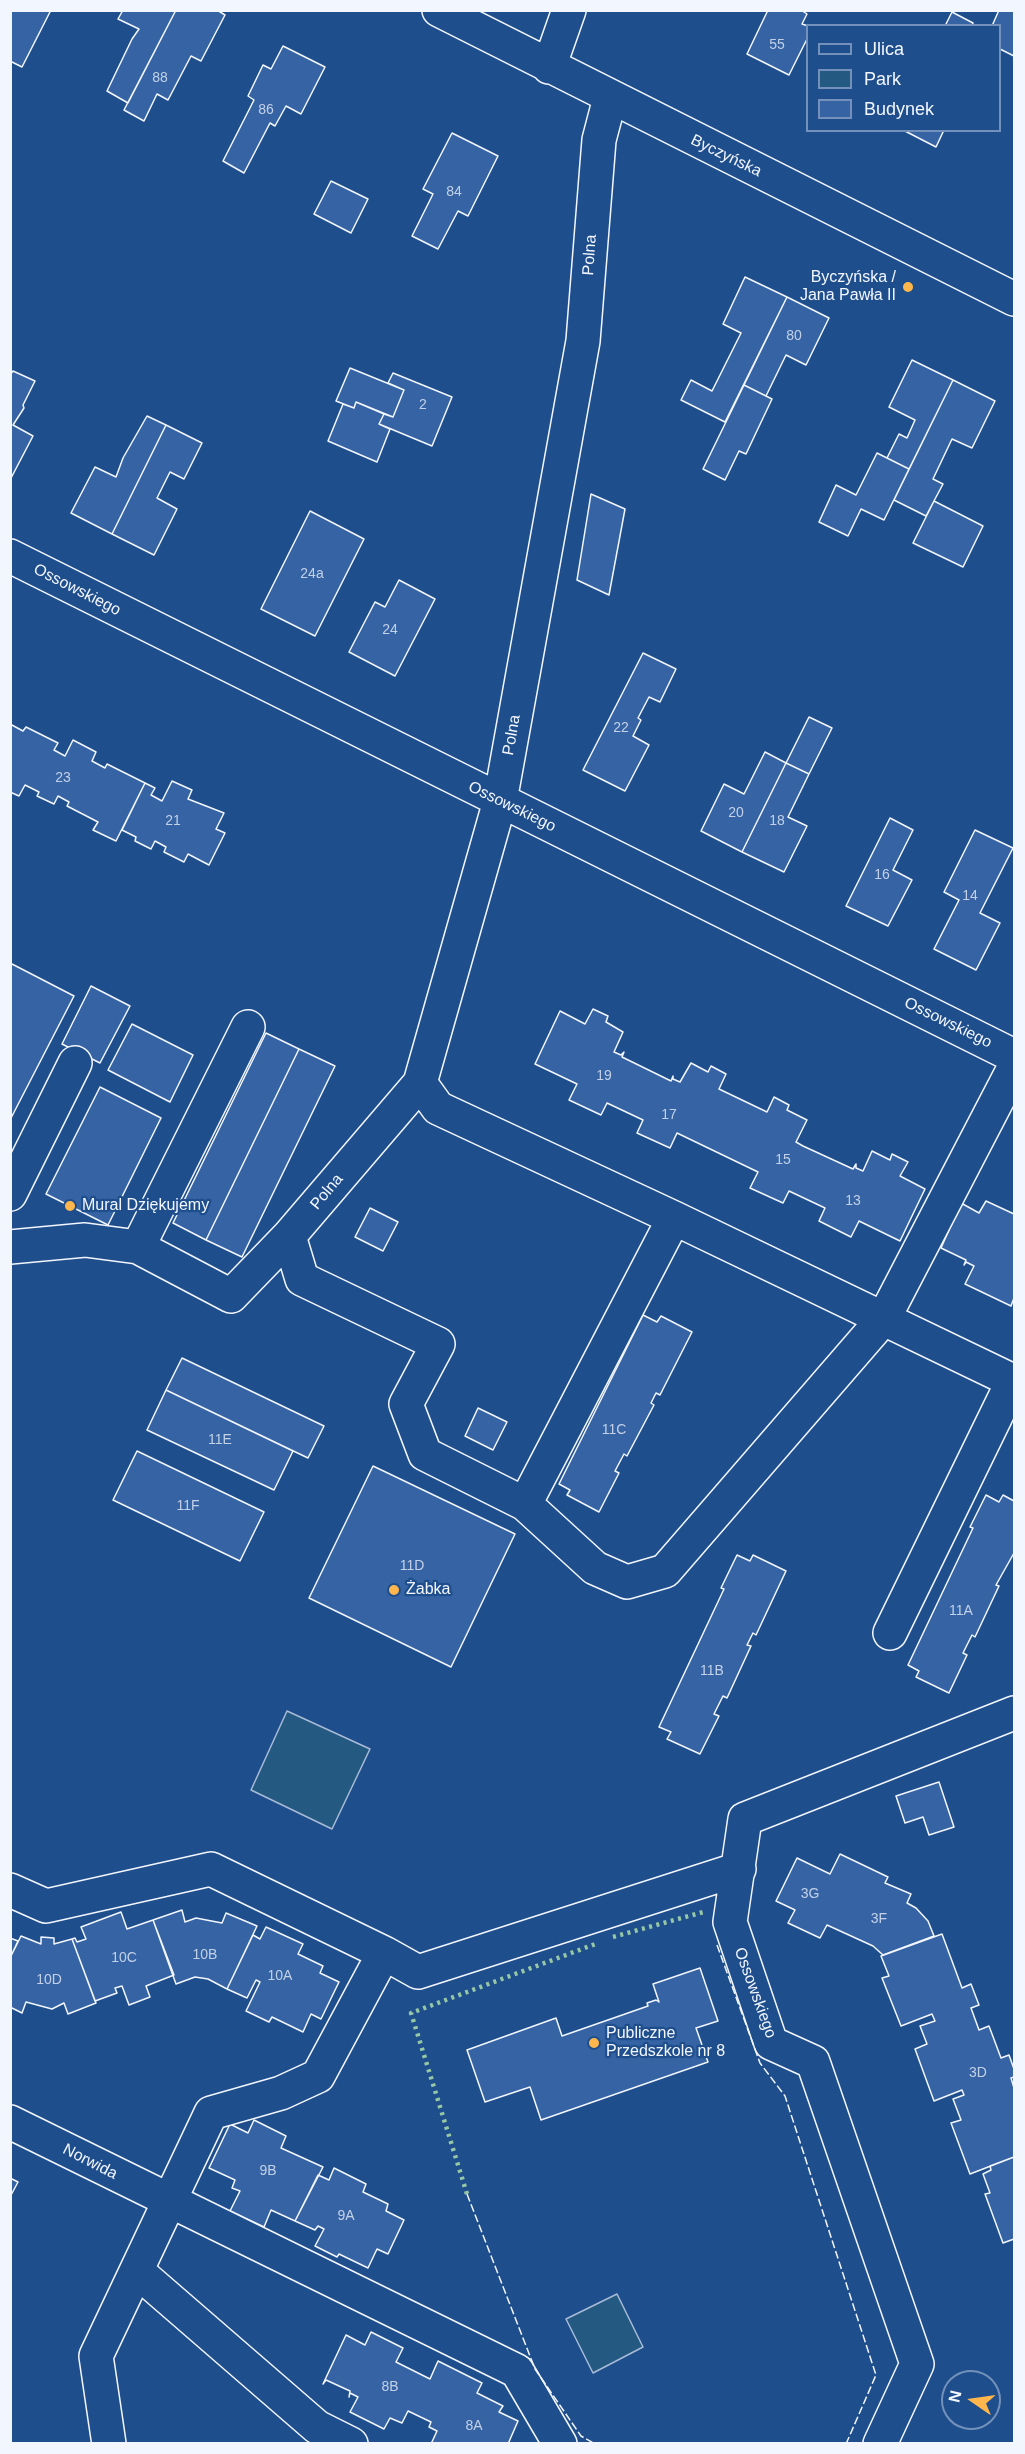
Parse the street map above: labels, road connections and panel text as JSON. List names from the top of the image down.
{
  "streets": {
    "street": [
      "Byczyńska",
      "Polna",
      "Ossowskiego",
      "Norwida"
    ]
  },
  "crossings": [
    ["Byczyńska", "Polna"],
    ["Polna", "Ossowskiego"]
  ],
  "places": [
    "Byczyńska / Jana Pawła II",
    "Mural Dziękujemy",
    "Żabka",
    "Publiczne Przedszkole nr 8"
  ],
  "house_numbers": [
    "55",
    "88",
    "86",
    "84",
    "80",
    "2",
    "24a",
    "24",
    "22",
    "23",
    "20",
    "21",
    "18",
    "16",
    "14",
    "19",
    "17",
    "15",
    "13",
    "11C",
    "11E",
    "11F",
    "11D",
    "11A",
    "11B",
    "3G",
    "3F",
    "10B",
    "10C",
    "10A",
    "10D",
    "3D",
    "9B",
    "9A",
    "8B",
    "8A"
  ],
  "legend": ["Ulica", "Park", "Budynek"],
  "north": "left"
}
